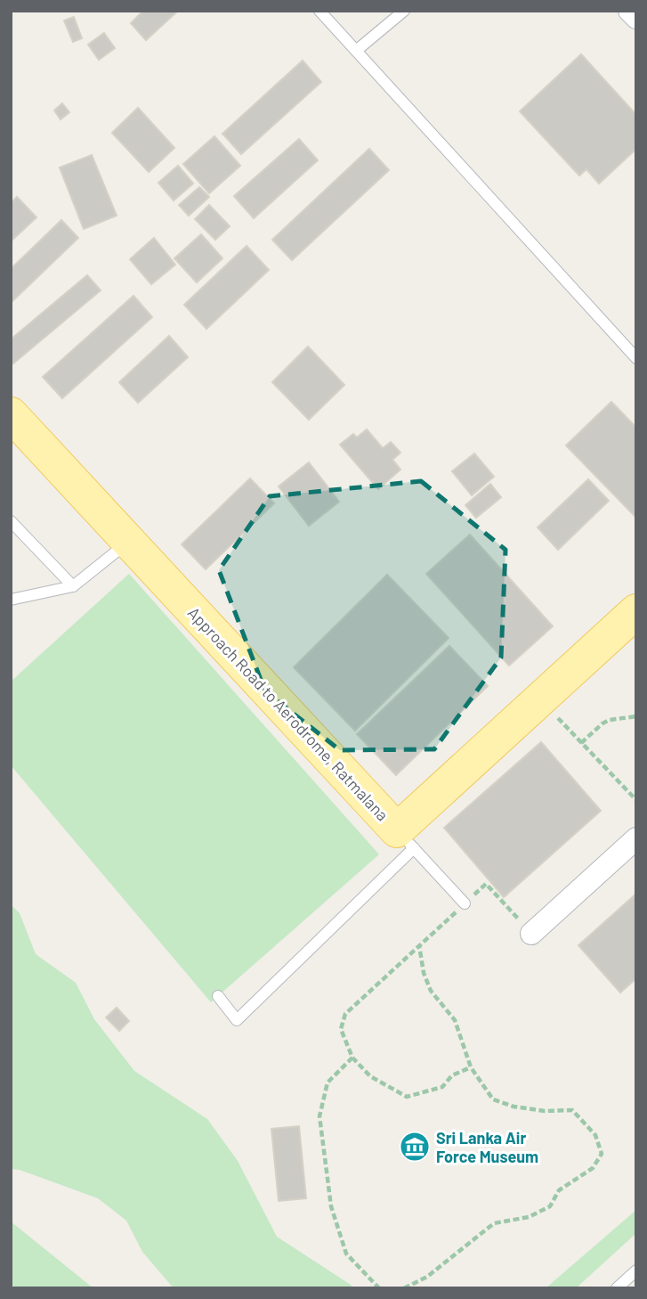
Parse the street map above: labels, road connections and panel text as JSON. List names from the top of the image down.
{
  "streets": {
    "main road": ["Approach Road to Aerodrome, Ratmalana"]
  },
  "places": {
    "museum": ["Sri Lanka Air Force Museum"]
  }
}
